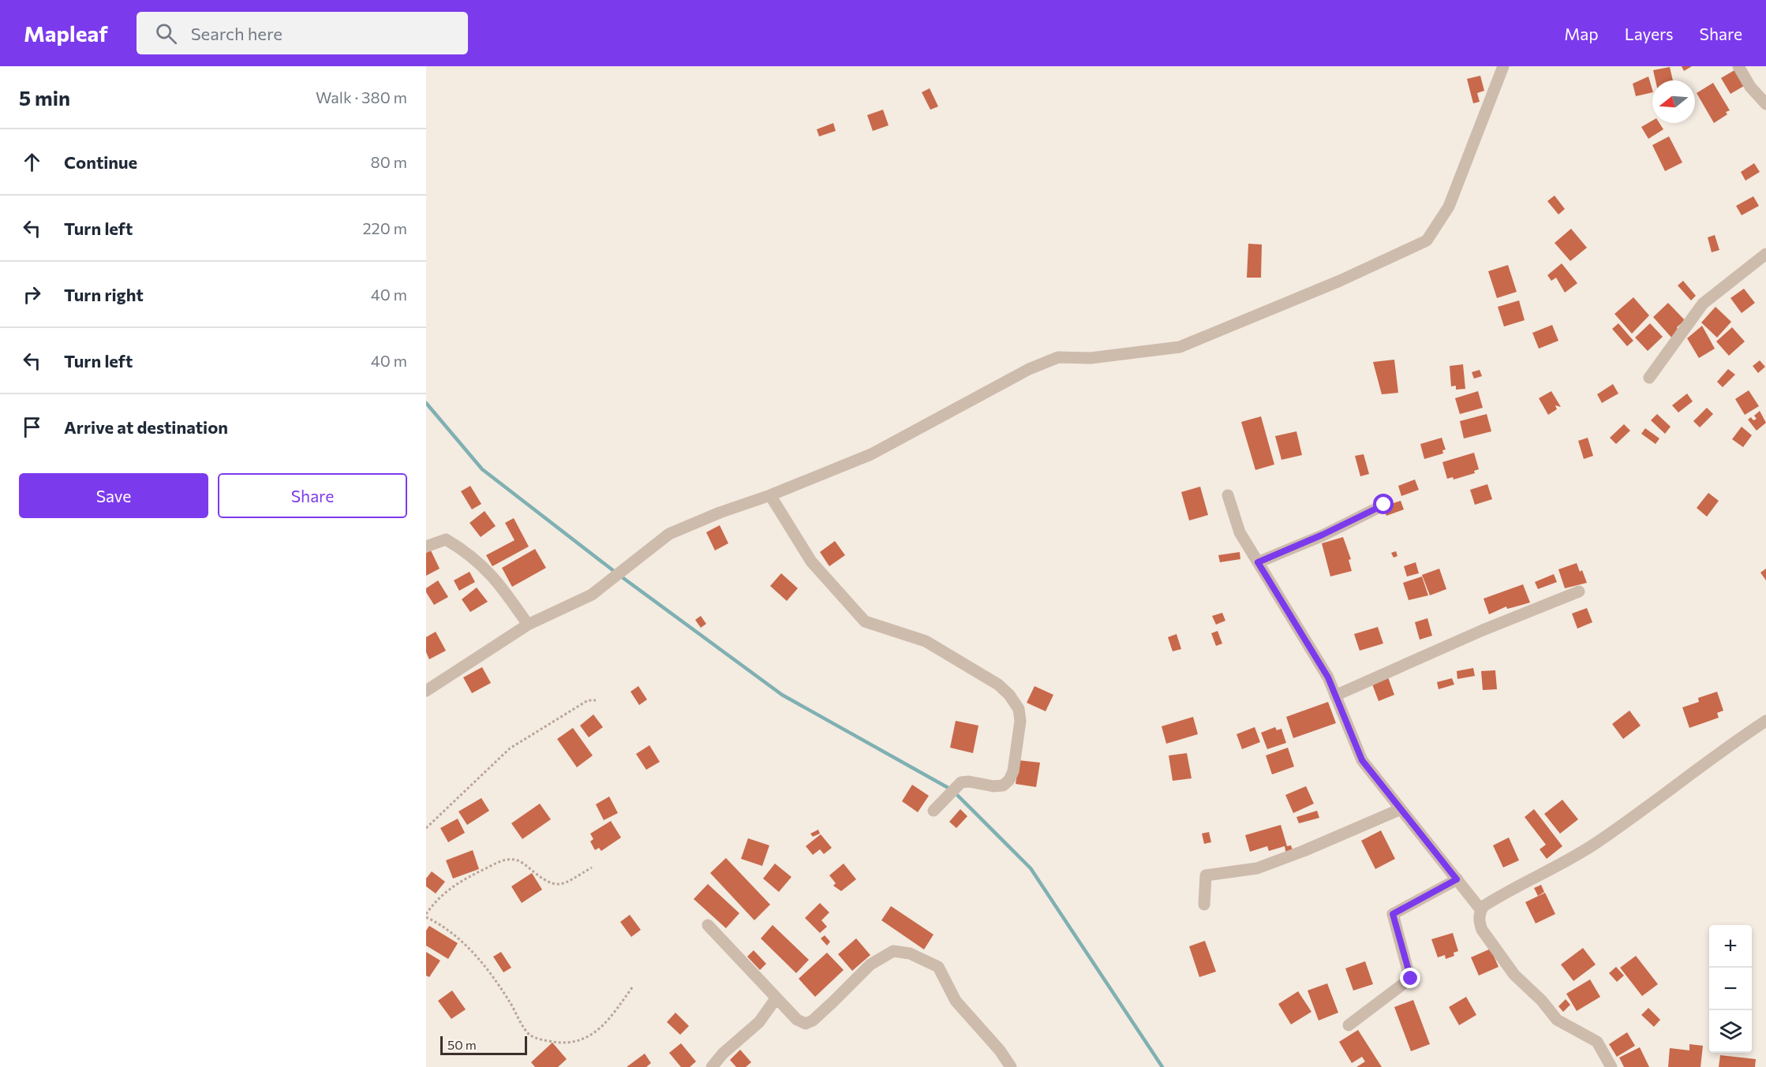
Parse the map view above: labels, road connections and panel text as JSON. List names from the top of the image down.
{
  "scale_bar": "50 m",
  "north": "left",
  "page": {
    "header": "Mapleaf",
    "search": "Search here",
    "nav": ["Map", "Layers", "Share"],
    "heading": ["5 min", "Walk · 380 m"],
    "list": [
      ["Continue", "80 m"],
      ["Turn left", "220 m"],
      ["Turn right", "40 m"],
      ["Turn left", "40 m"],
      "Arrive at destination"
    ],
    "buttons": ["Save", "Share"],
    "map_buttons": ["+", "−"],
    "scale": "50 m"
  }
}
